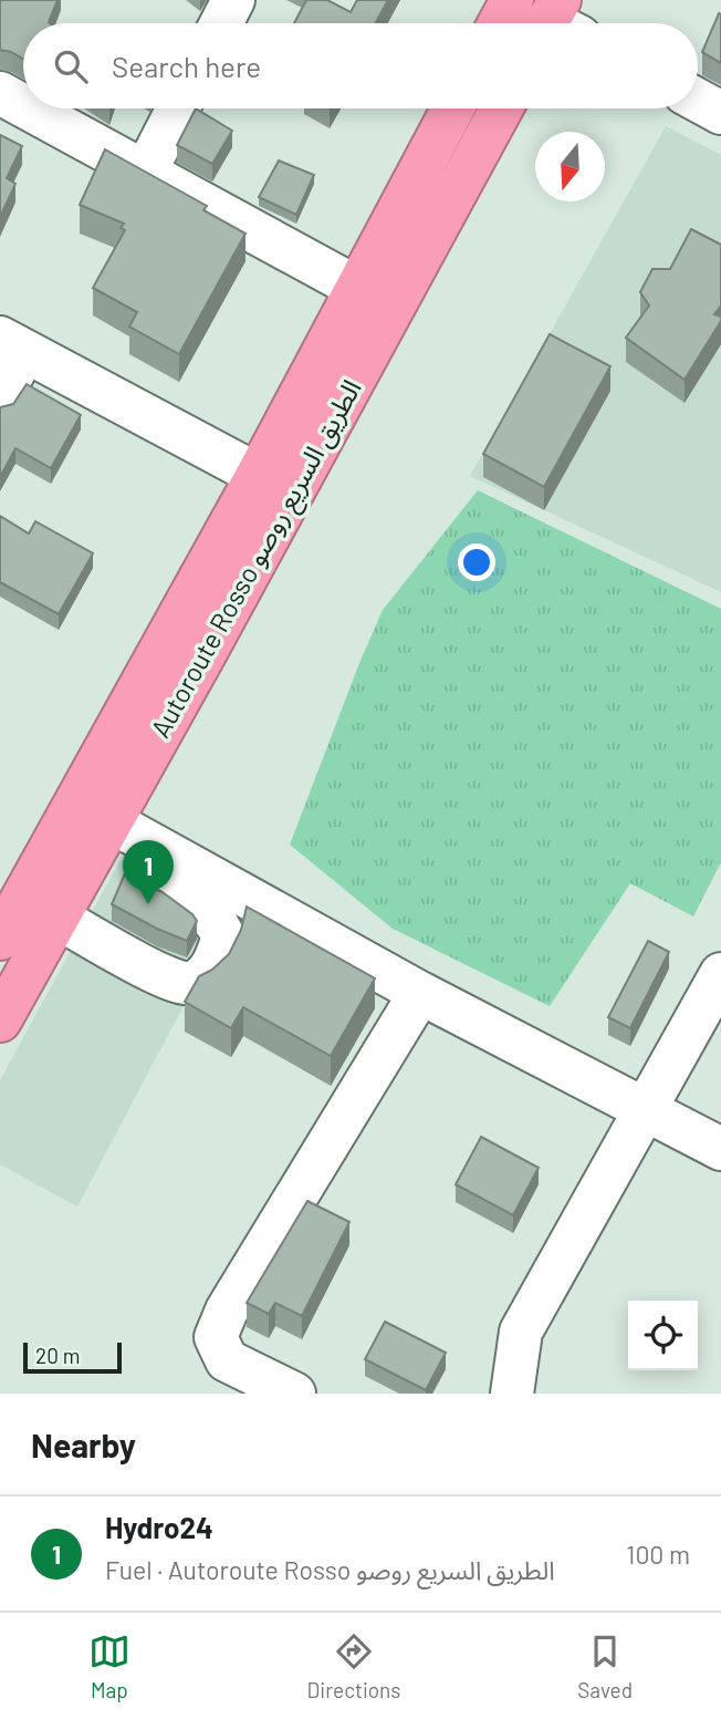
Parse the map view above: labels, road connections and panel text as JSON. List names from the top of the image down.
{
  "streets": {
    "highway": ["Autoroute Rosso الطريق السريع روصو"]
  },
  "scale_bar": "20 m",
  "north": "bottom",
  "page": {
    "search": "Search here",
    "pins": "1",
    "scale": "20 m",
    "heading": "Nearby",
    "list": [
      {
        "mark": "1",
        "name": "Hydro24",
        "note": "Fuel · Autoroute Rosso الطريق السريع روصو",
        "value": "100 m"
      }
    ],
    "nav": ["Map", "Directions", "Saved"]
  }
}
